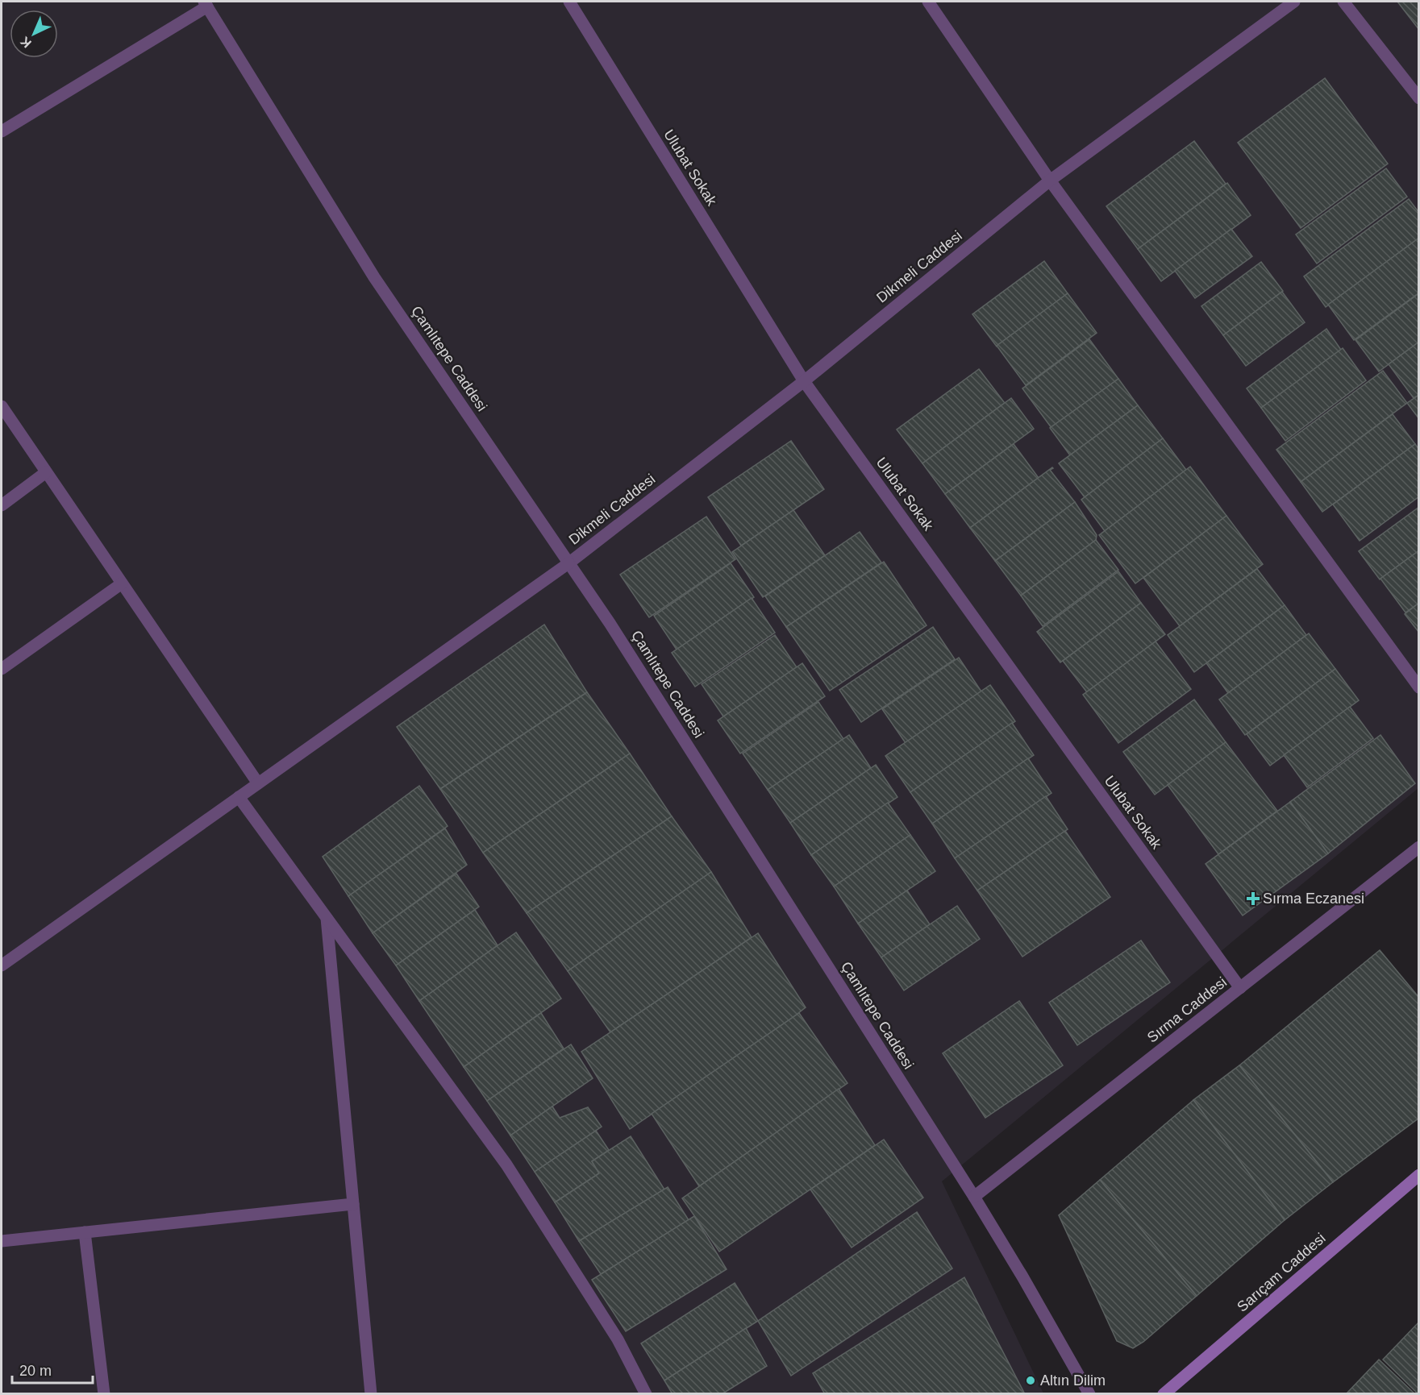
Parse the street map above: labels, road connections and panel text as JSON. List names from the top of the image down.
{
  "streets": {
    "main road": ["Sarıçam Caddesi"],
    "street": [
      "Ulubat Sokak",
      "Dikmeli Caddesi",
      "Çamlıtepe Caddesi",
      "Sırma Caddesi"
    ]
  },
  "crossings": [
    ["Ulubat Sokak", "Dikmeli Caddesi"],
    ["Ulubat Sokak", "Sırma Caddesi"],
    ["Dikmeli Caddesi", "Çamlıtepe Caddesi"],
    ["Çamlıtepe Caddesi", "Sırma Caddesi"]
  ],
  "places": {
    "health": ["Sırma Eczanesi"],
    "other": ["Altın Dilim"]
  },
  "scale_bar": "20 m",
  "north": "bottom left"
}
